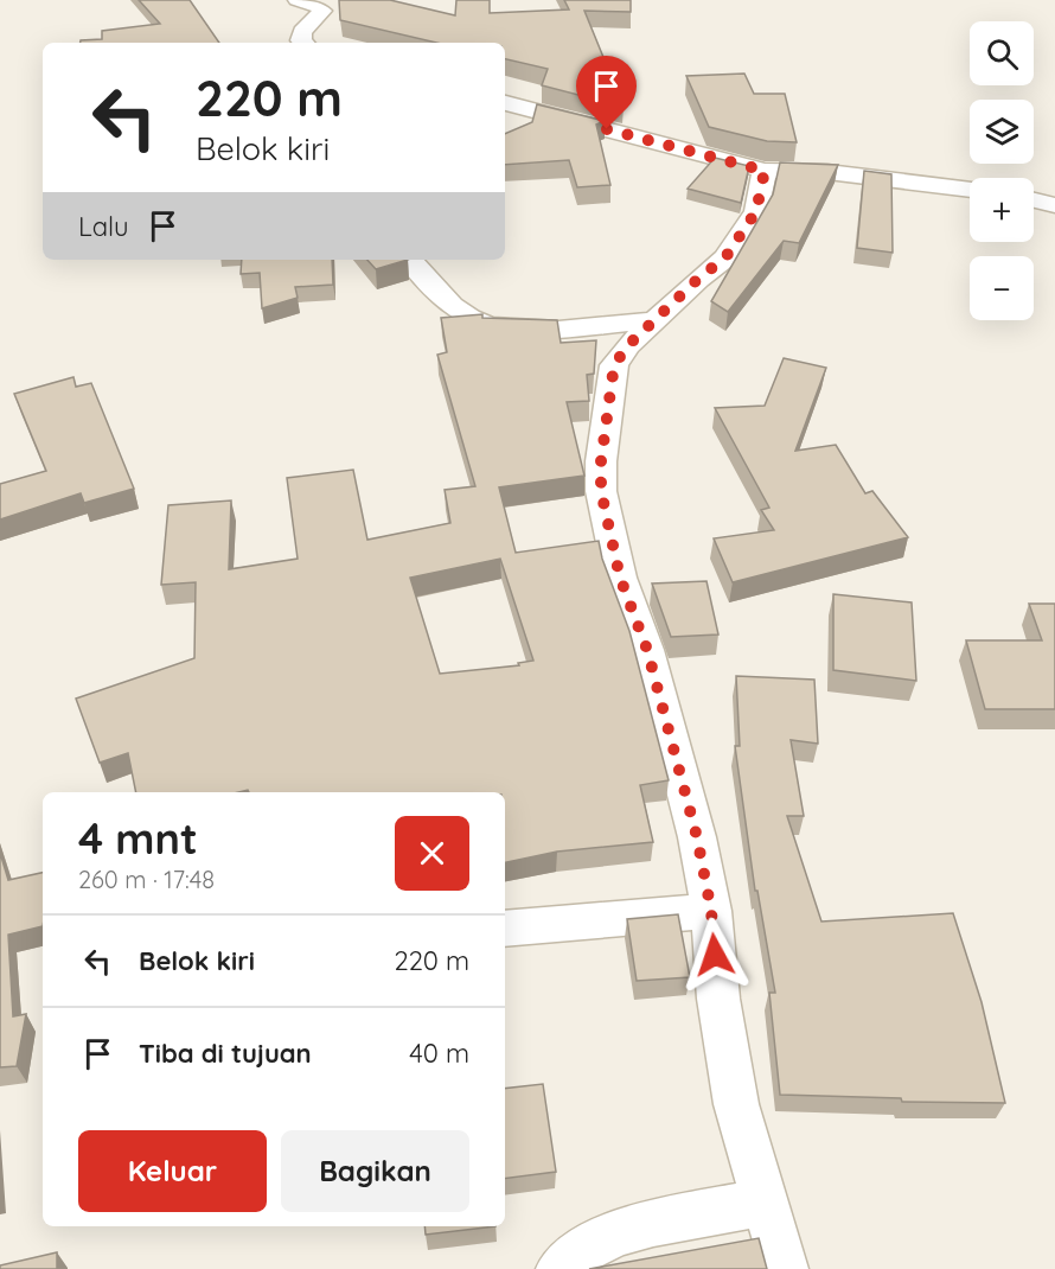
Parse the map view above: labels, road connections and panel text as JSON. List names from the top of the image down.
{
  "page": {
    "map_buttons": ["+", "−"],
    "turn": ["220 m", "Belok kiri"],
    "then": "Lalu",
    "heading": ["4 mnt", "260 m · 17:48"],
    "list": [
      {
        "name": "Belok kiri",
        "value": "220 m"
      },
      {
        "name": "Tiba di tujuan",
        "value": "40 m"
      }
    ],
    "buttons": ["Keluar", "Bagikan"]
  }
}
